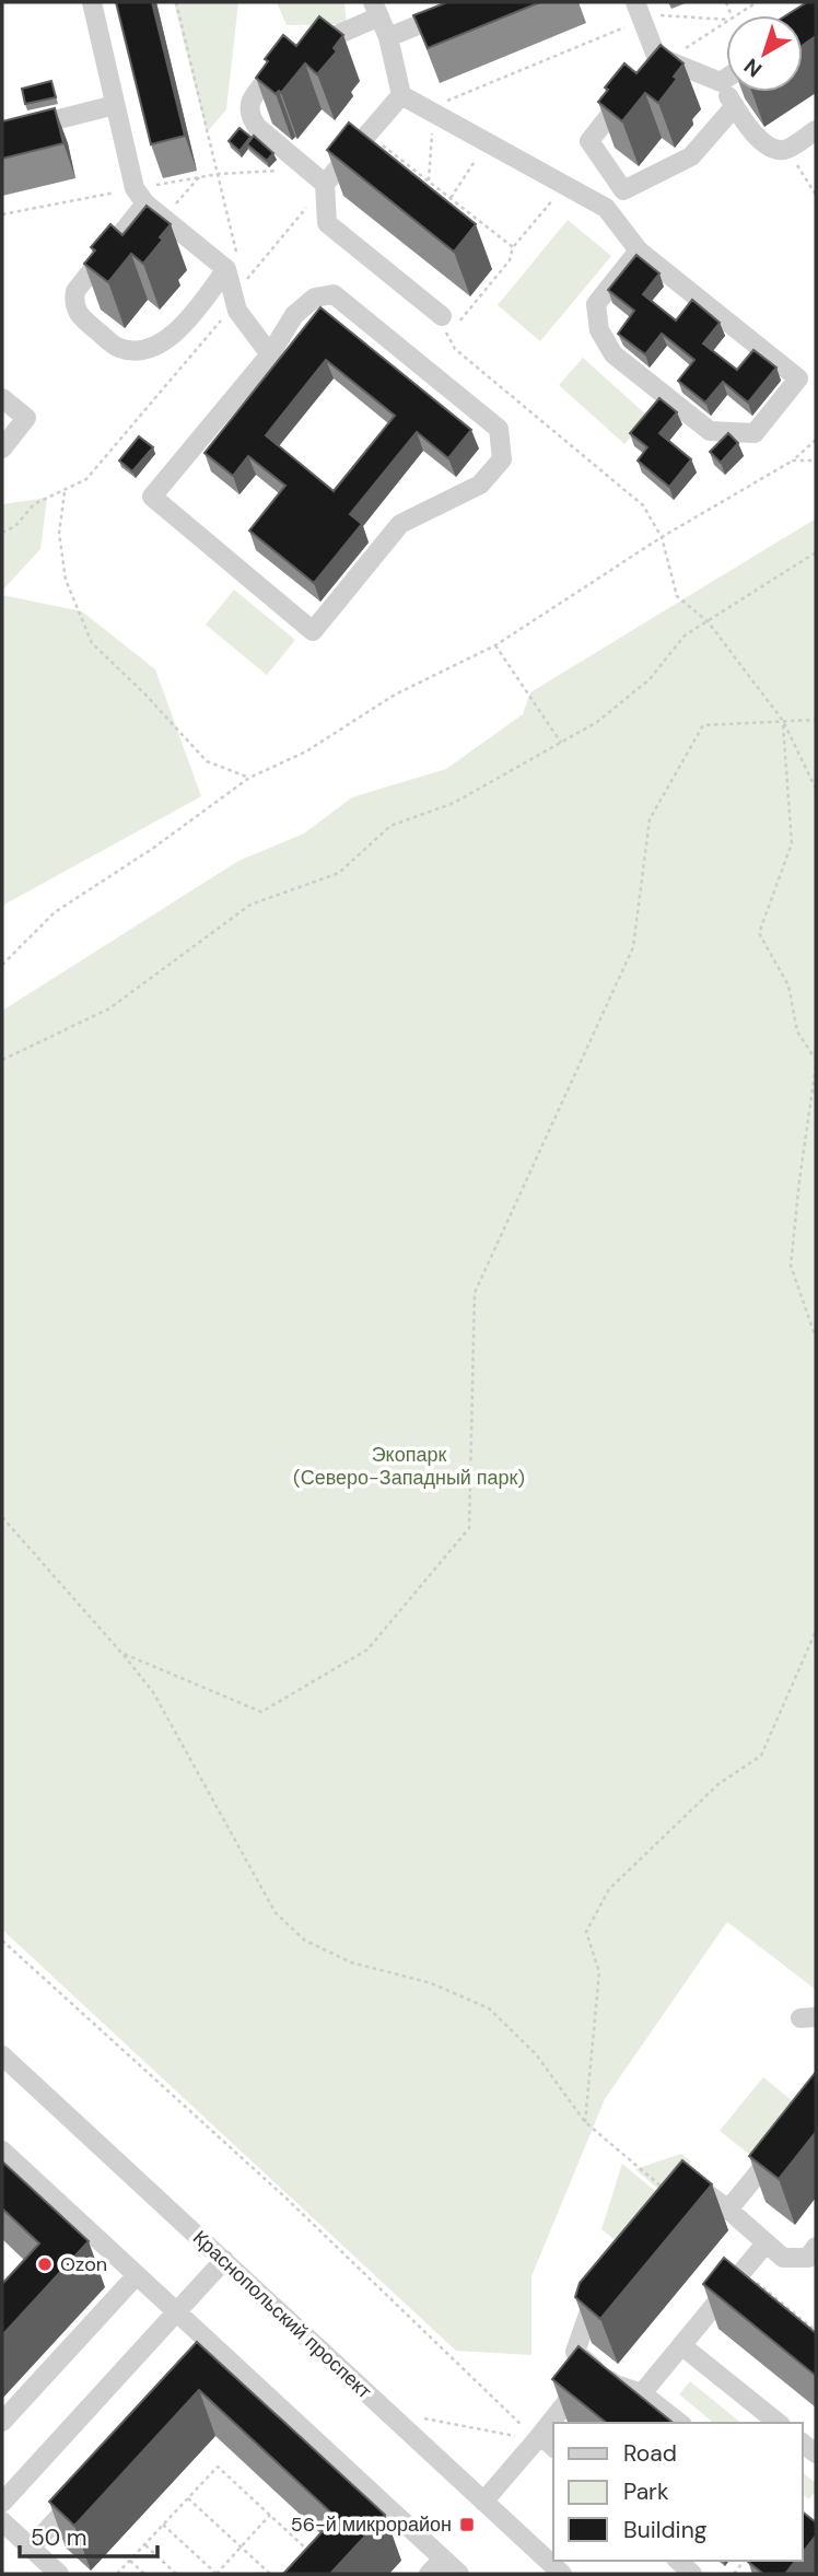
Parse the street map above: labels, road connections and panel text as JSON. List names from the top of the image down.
{
  "streets": {
    "street": ["Краснопольский проспект"]
  },
  "parks": ["Экопарк (Северо-Западный парк)"],
  "places": {
    "other": ["Ozon"],
    "transit": ["56-й микрорайон"]
  },
  "legend": ["Road", "Park", "Building"],
  "scale_bar": "50 m",
  "north": "bottom left"
}
